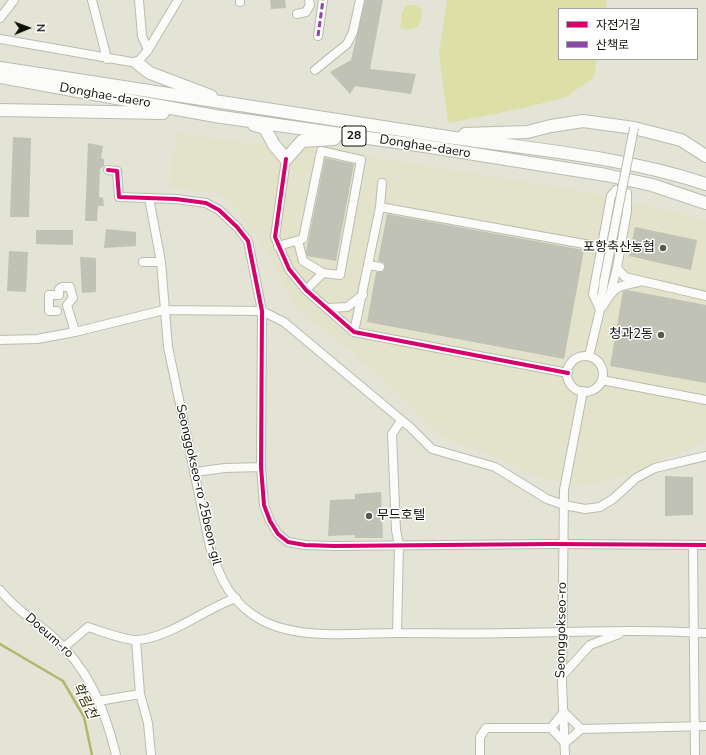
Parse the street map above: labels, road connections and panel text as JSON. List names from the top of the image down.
{
  "streets": {
    "main road": ["Donghae-daero", "28"],
    "street": ["Seonggokseo-ro 25beon-gil", "Seonggokseo-ro", "Doeum-ro"]
  },
  "crossings": [
    ["Seonggokseo-ro 25beon-gil", "Seonggokseo-ro"]
  ],
  "water": ["학림천"],
  "places": ["포항축산농협", "청과2동", "무드호텔"],
  "legend": ["자전거길", "산책로"],
  "north": "right"
}
